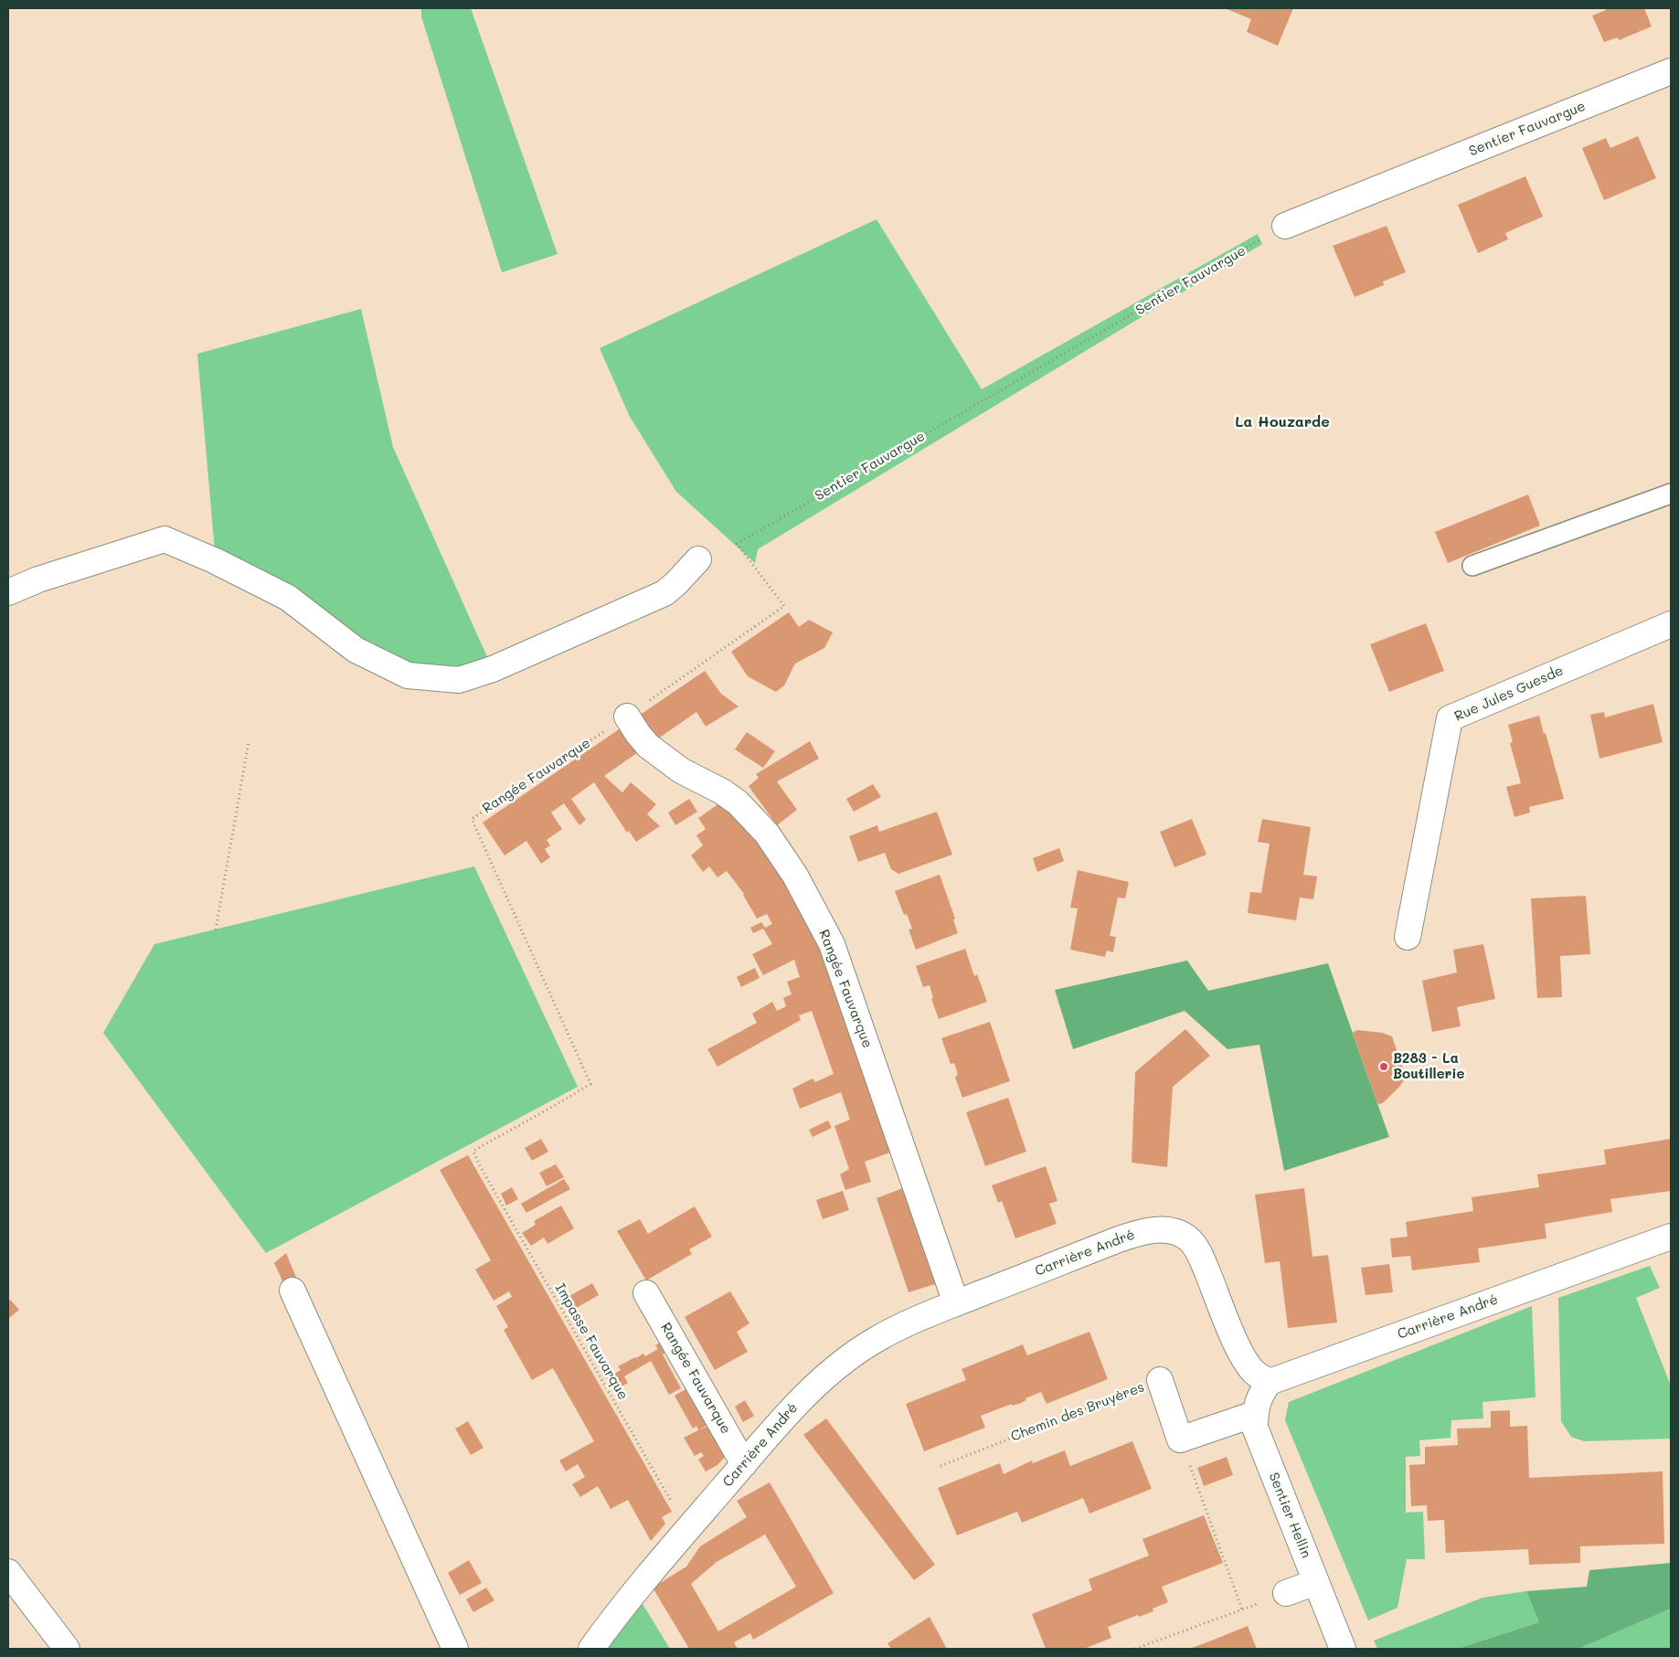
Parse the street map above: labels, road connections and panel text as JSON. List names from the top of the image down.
{
  "streets": {
    "street": [
      "Sentier Fauvargue",
      "Rue Jules Guesde",
      "Rangée Fauvarque",
      "Carrière André",
      "Chemin des Bruyères",
      "Sentier Hellin"
    ],
    "path": ["Impasse Fauvarque"]
  },
  "crossings": [
    ["Sentier Fauvargue", "Rangée Fauvarque"],
    ["Rangée Fauvarque", "Carrière André"],
    ["Rangée Fauvarque", "Impasse Fauvarque"],
    ["Carrière André", "Impasse Fauvarque"],
    ["Carrière André", "Sentier Hellin"]
  ],
  "districts": ["La Houzarde"],
  "places": ["B283 - La Boutillerie"]
}
